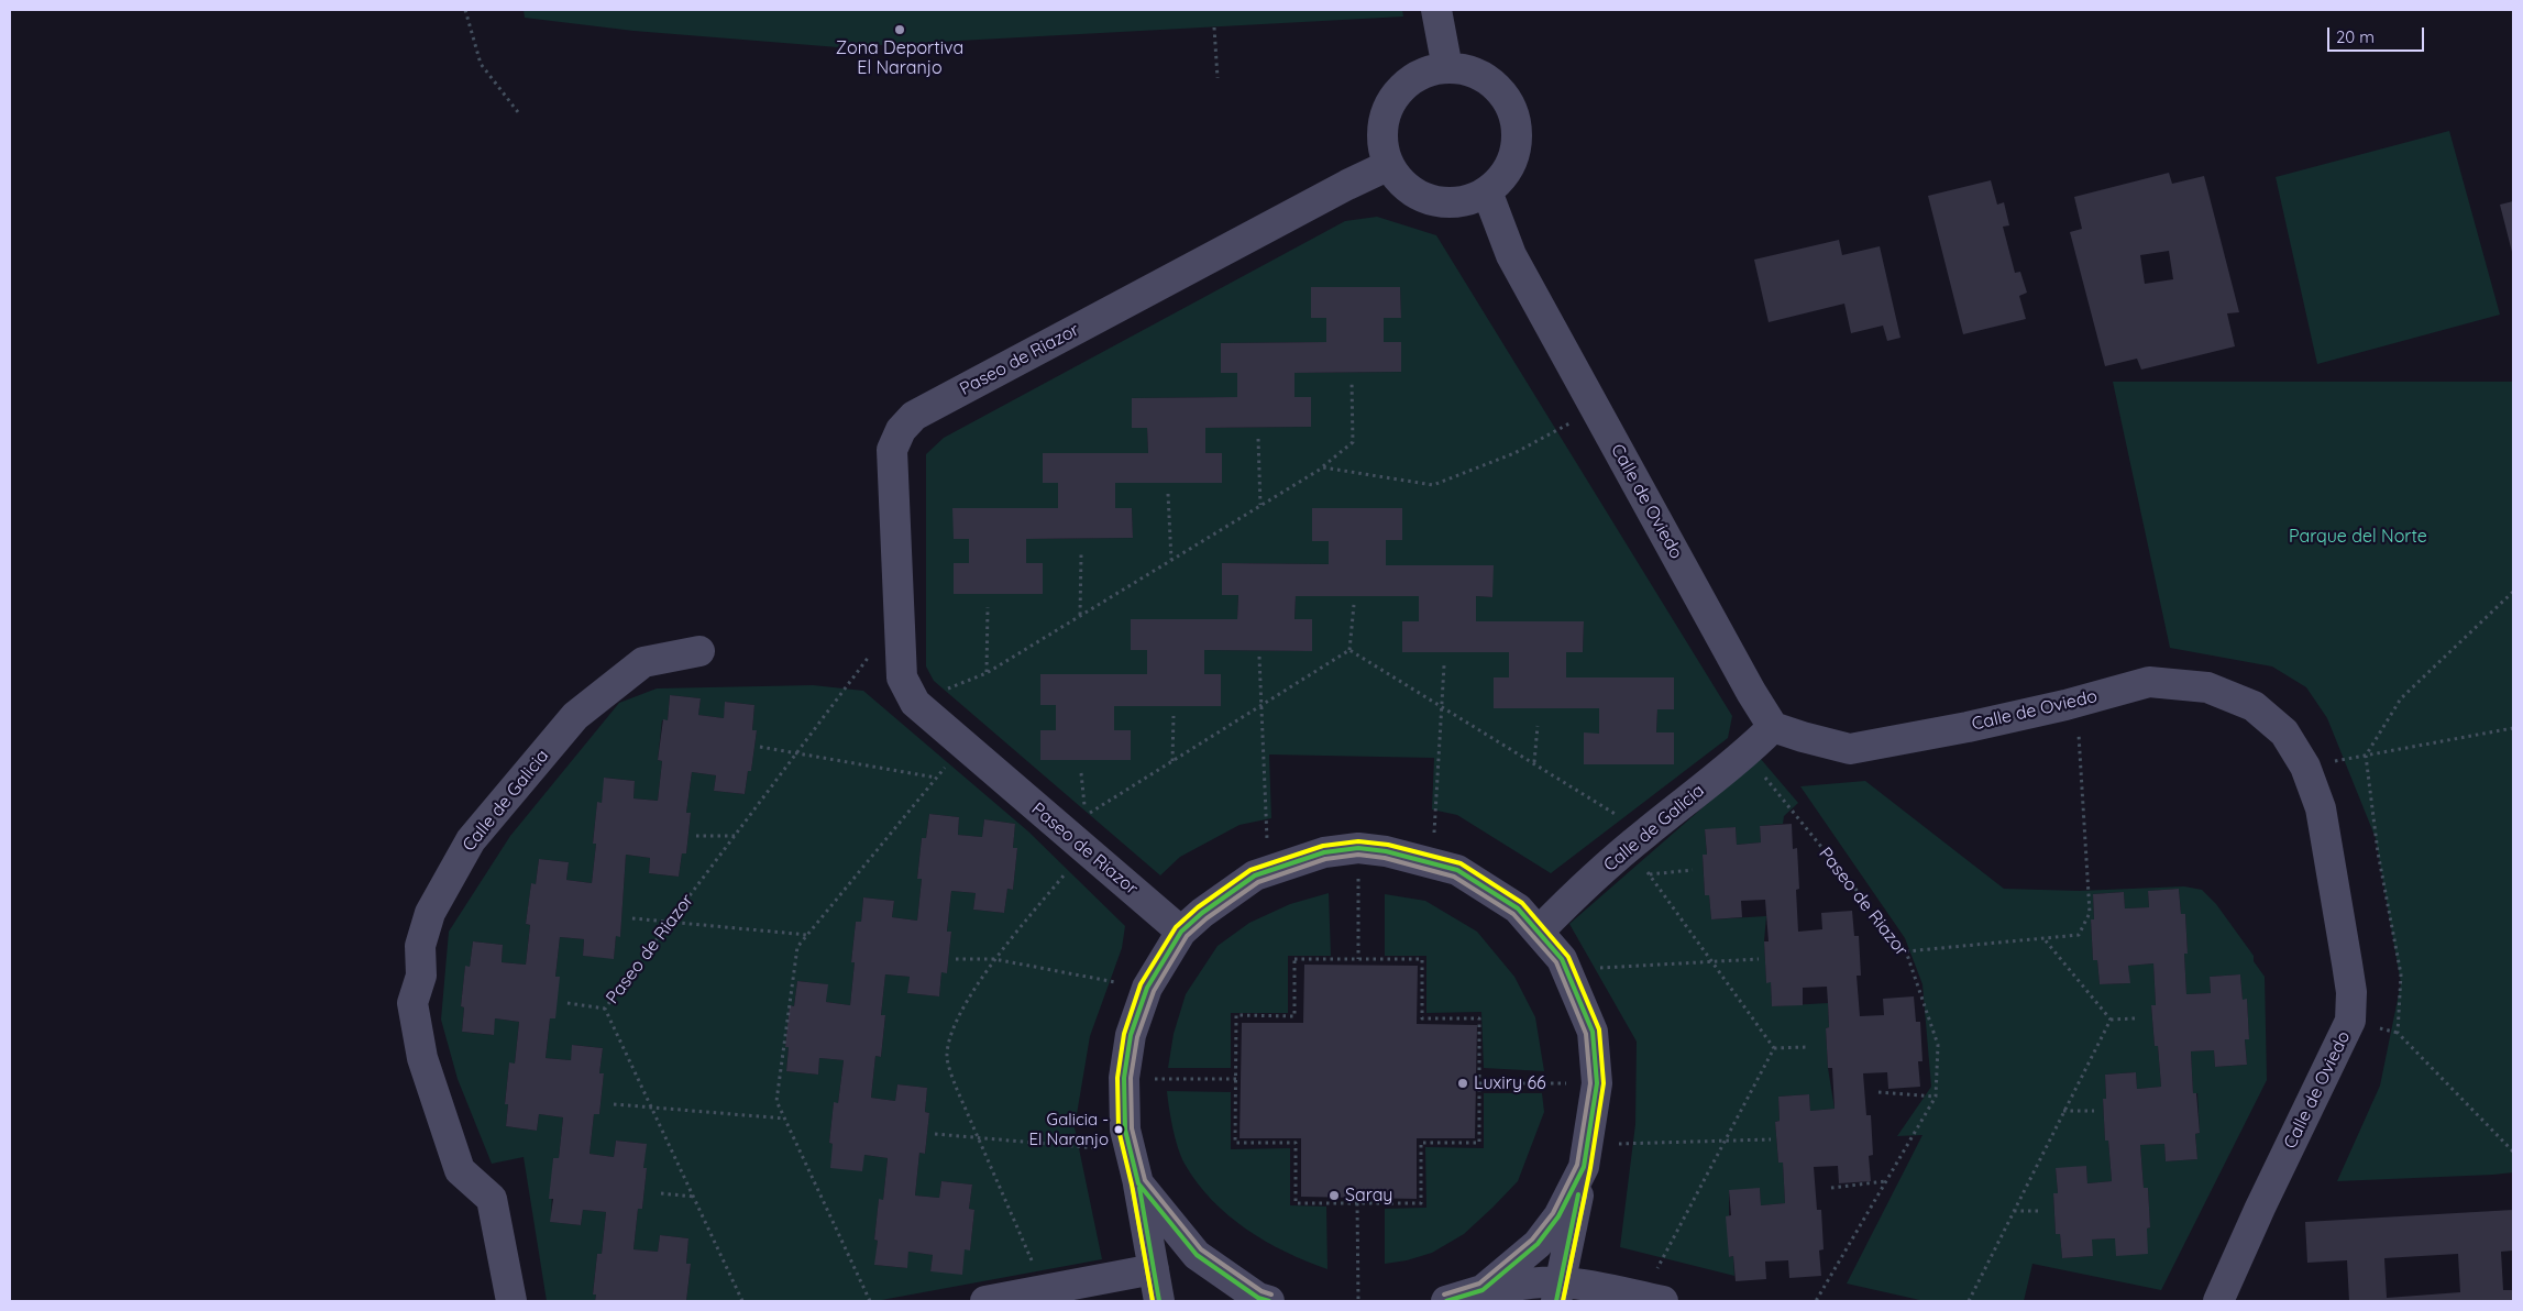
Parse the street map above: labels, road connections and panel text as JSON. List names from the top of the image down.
{
  "streets": {
    "street": ["Paseo de Riazor", "Calle de Oviedo", "Calle de Galicia"]
  },
  "crossings": [
    ["Paseo de Riazor", "Calle de Oviedo"],
    ["Paseo de Riazor", "Calle de Galicia"],
    ["Calle de Oviedo", "Calle de Galicia"]
  ],
  "parks": ["Parque del Norte"],
  "places": [
    "Zona Deportiva El Naranjo",
    "Luxiry 66",
    "Galicia - El Naranjo",
    "Saray"
  ],
  "scale_bar": "20 m"
}
